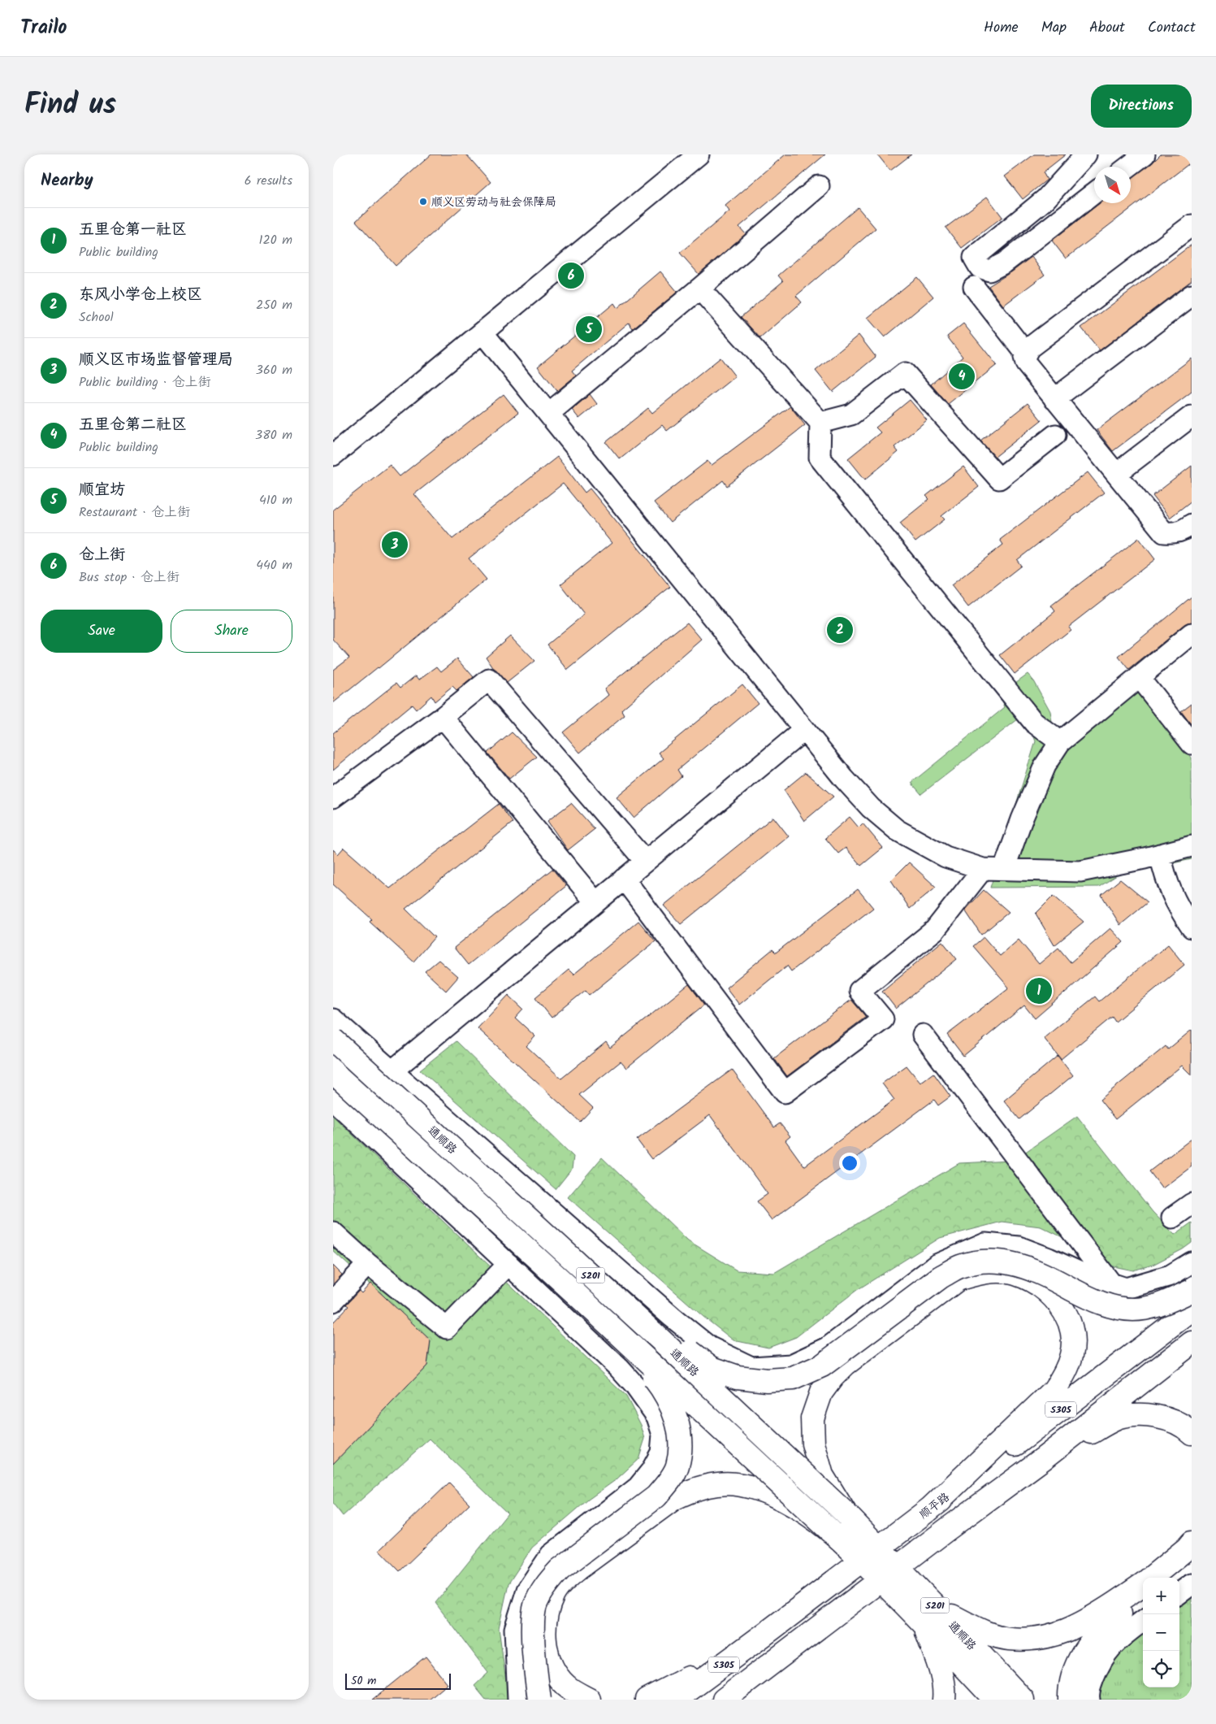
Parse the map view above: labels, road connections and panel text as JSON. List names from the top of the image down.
{
  "streets": {
    "main road": [
      "通顺路",
      "S201",
      "S305",
      "顺平路"
    ]
  },
  "places": ["顺义区劳动与社会保障局"],
  "scale_bar": "50 m",
  "north": "bottom right",
  "page": {
    "header": "Trailo",
    "nav": [
      "Home",
      "Map",
      "About",
      "Contact"
    ],
    "title": "Find us",
    "buttons": [
      "Directions",
      ["Save", "Share"]
    ],
    "heading": ["Nearby", "6 results"],
    "list": [
      {
        "mark": "1",
        "name": "五里仓第一社区",
        "note": "Public building",
        "value": "120 m"
      },
      {
        "mark": "2",
        "name": "东风小学仓上校区",
        "note": "School",
        "value": "250 m"
      },
      {
        "mark": "3",
        "name": "顺义区市场监督管理局",
        "note": "Public building · 仓上街",
        "value": "360 m"
      },
      {
        "mark": "4",
        "name": "五里仓第二社区",
        "note": "Public building",
        "value": "380 m"
      },
      {
        "mark": "5",
        "name": "顺宜坊",
        "note": "Restaurant · 仓上街",
        "value": "410 m"
      },
      {
        "mark": "6",
        "name": "仓上街",
        "note": "Bus stop · 仓上街",
        "value": "440 m"
      }
    ],
    "pins": [
      "6",
      "5",
      "4",
      "3",
      "2",
      "1"
    ],
    "map_buttons": ["+", "−"],
    "scale": "50 m"
  }
}
